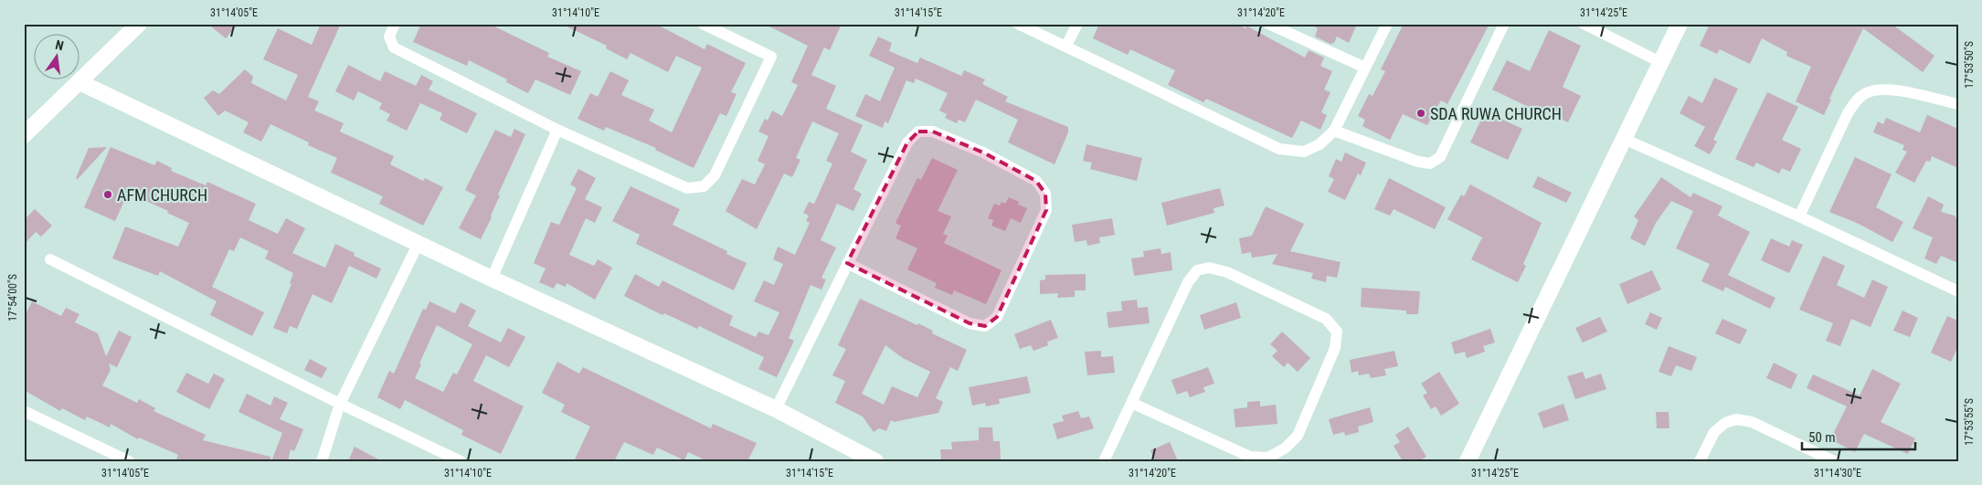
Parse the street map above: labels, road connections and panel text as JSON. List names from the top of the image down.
{
  "places": ["SDA RUWA CHURCH", "AFM CHURCH"],
  "scale_bar": "50 m",
  "north": "top",
  "coordinates": [
    "31°14'05\"E",
    "31°14'10\"E",
    "31°14'15\"E",
    "31°14'20\"E",
    "31°14'25\"E",
    "17°53'50\"S",
    "17°54'00\"S",
    "17°53'55\"S",
    "31°14'30\"E"
  ]
}
